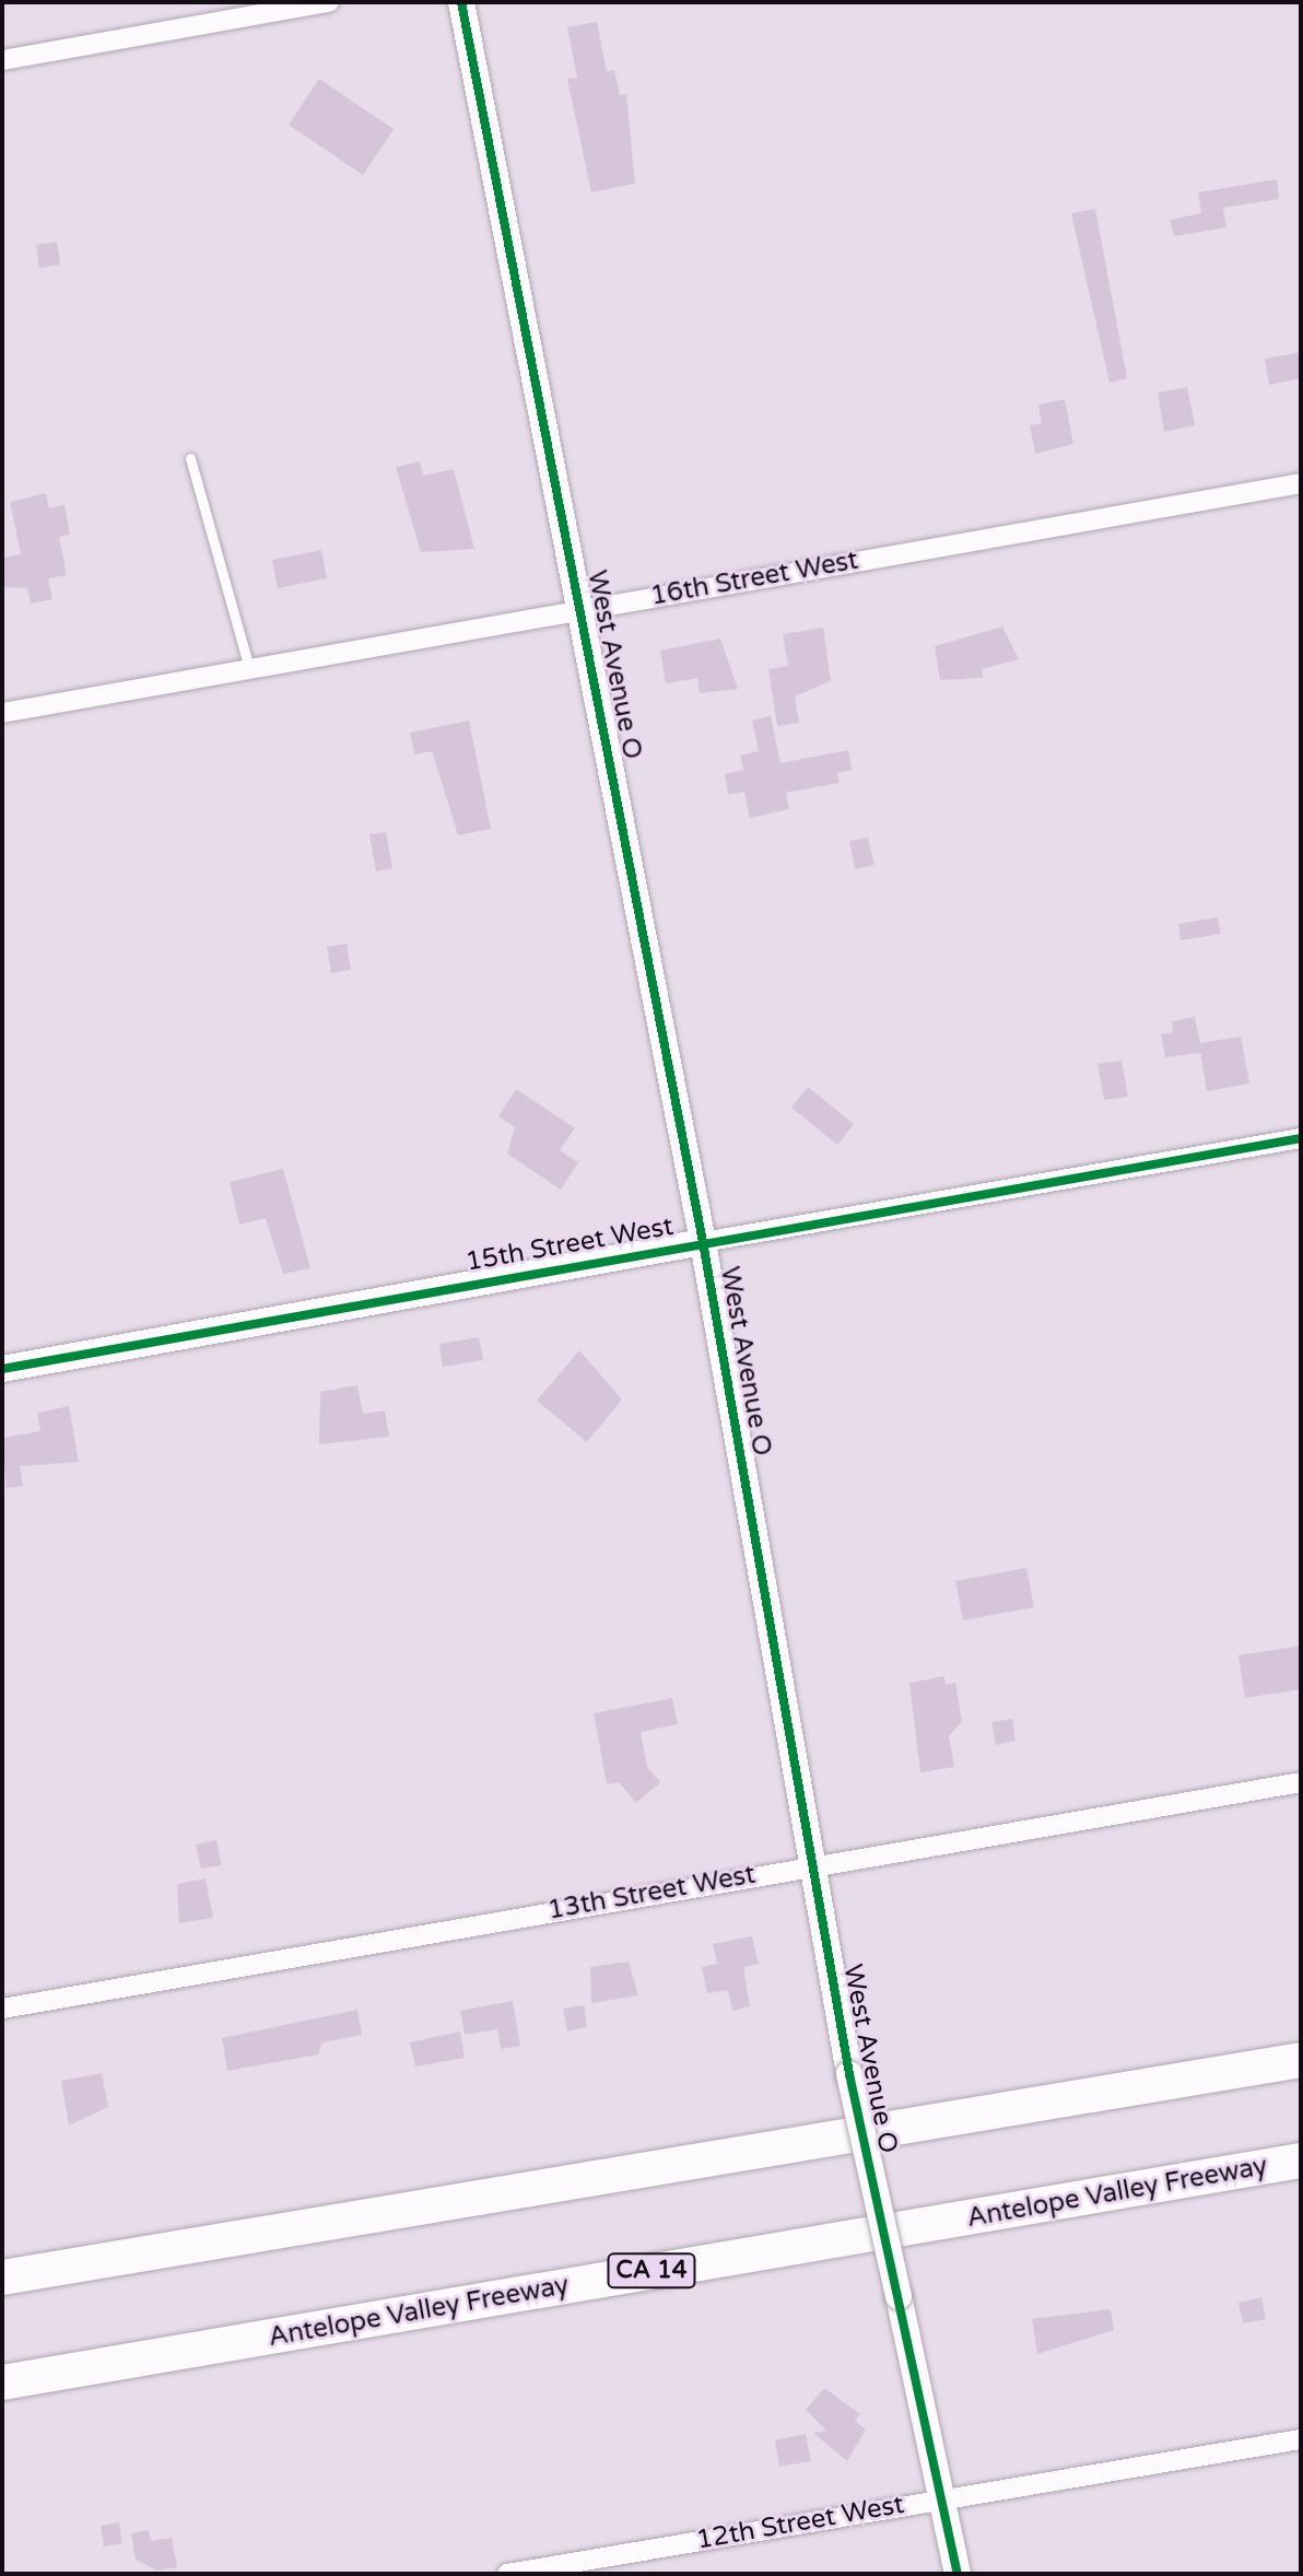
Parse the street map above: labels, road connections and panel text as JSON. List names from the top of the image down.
{
  "streets": {
    "highway": ["Antelope Valley Freeway", "CA 14"],
    "street": [
      "16th Street West",
      "West Avenue O",
      "15th Street West",
      "13th Street West",
      "12th Street West"
    ]
  },
  "crossings": [
    ["16th Street West", "West Avenue O"],
    ["West Avenue O", "15th Street West"],
    ["West Avenue O", "13th Street West"],
    ["West Avenue O", "12th Street West"]
  ]
}
